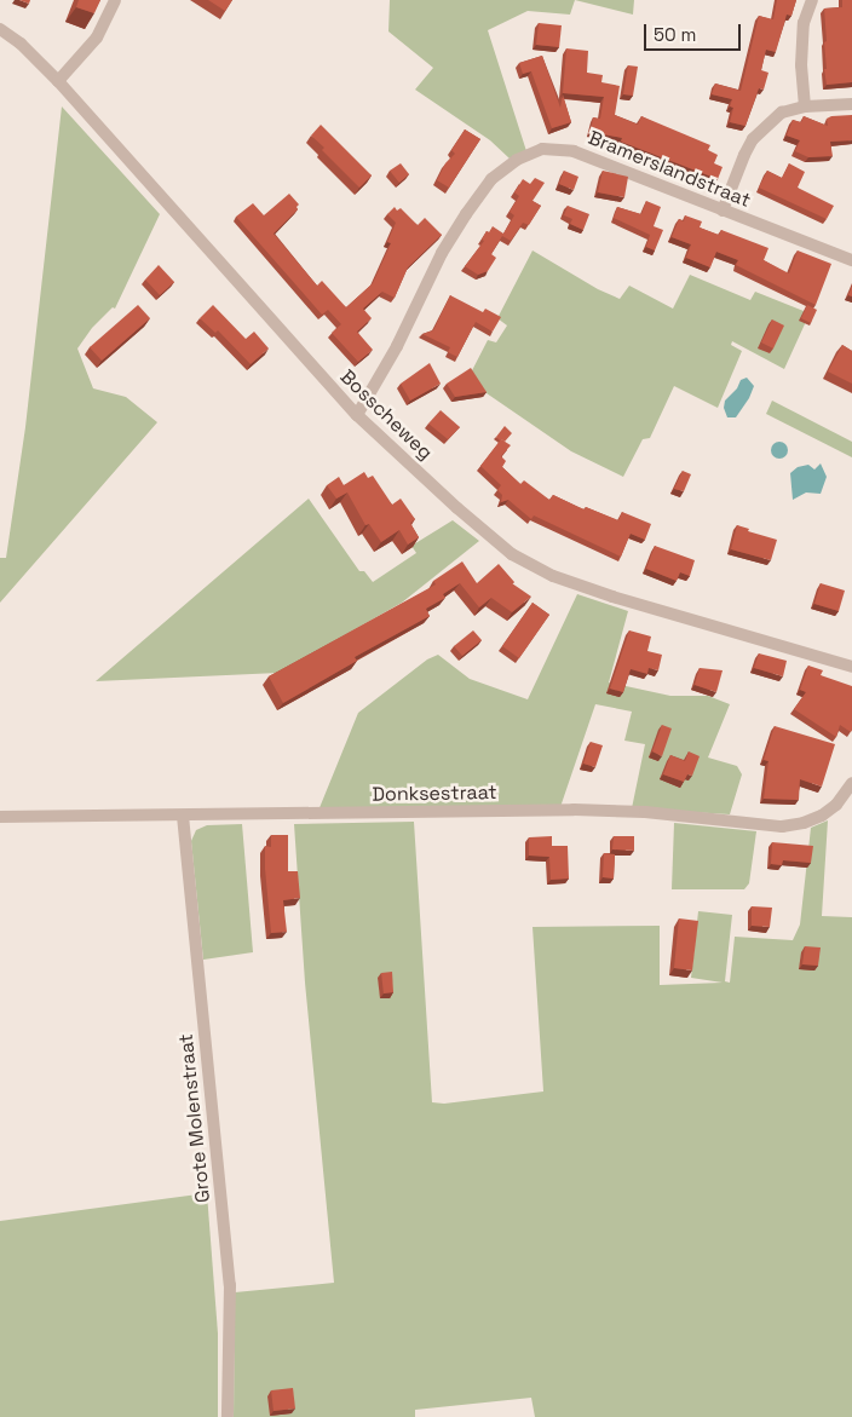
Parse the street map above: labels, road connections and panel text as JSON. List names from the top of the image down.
{
  "streets": {
    "street": [
      "Bramerslandstraat",
      "Bosscheweg",
      "Donksestraat",
      "Grote Molenstraat"
    ]
  },
  "crossings": [
    ["Bramerslandstraat", "Bosscheweg"],
    ["Donksestraat", "Grote Molenstraat"]
  ],
  "scale_bar": "50 m"
}
